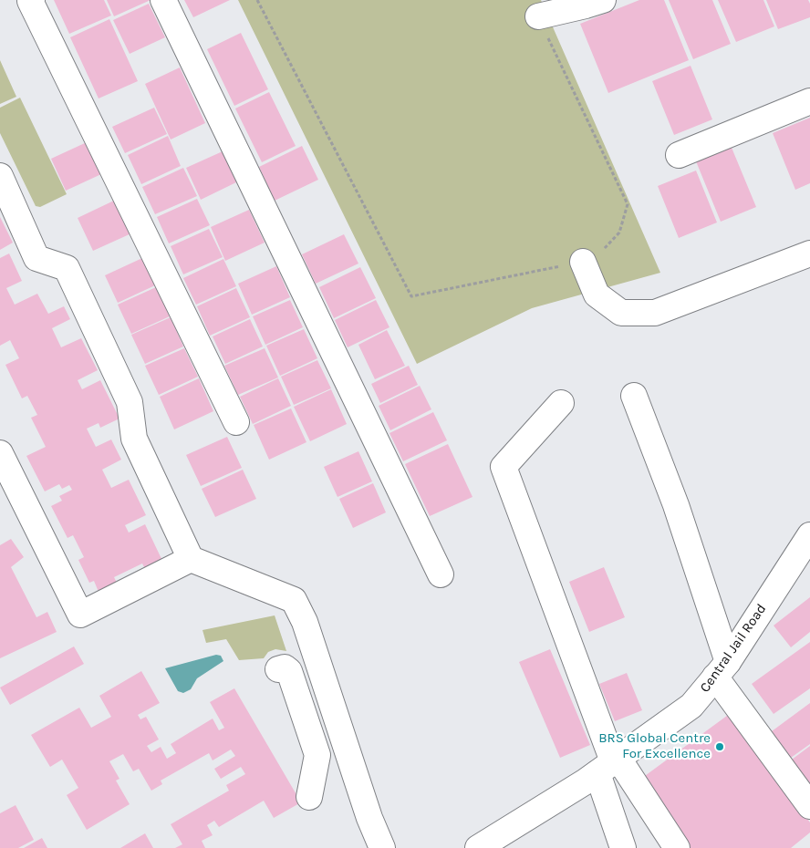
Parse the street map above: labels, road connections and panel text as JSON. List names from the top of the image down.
{
  "streets": {
    "street": ["Central Jail Road"]
  },
  "places": ["BRS Global Centre For Excellence"]
}
